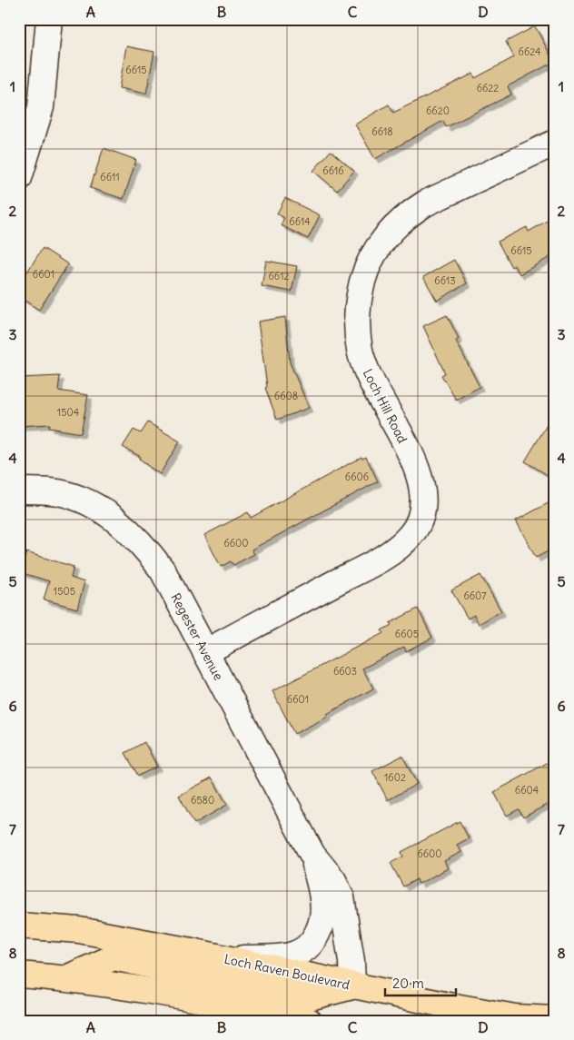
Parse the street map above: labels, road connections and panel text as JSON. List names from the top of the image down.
{
  "streets": {
    "main road": ["Loch Raven Boulevard"],
    "street": ["Loch Hill Road", "Regester Avenue"]
  },
  "crossings": [
    ["Loch Hill Road", "Regester Avenue"],
    ["Regester Avenue", "Loch Raven Boulevard"]
  ],
  "house_numbers": [
    "6624",
    "6615",
    "6622",
    "6620",
    "6618",
    "6616",
    "6611",
    "6614",
    "6615",
    "6601",
    "6612",
    "6613",
    "6608",
    "1504",
    "6606",
    "6600",
    "1505",
    "6607",
    "6605",
    "6603",
    "6601",
    "1602",
    "6604",
    "6580",
    "6600"
  ],
  "scale_bar": "20 m",
  "grid": {
    "columns": [
      "A",
      "B",
      "C",
      "D"
    ],
    "rows": [
      "1",
      "2",
      "3",
      "4",
      "5",
      "6",
      "7",
      "8"
    ]
  }
}
